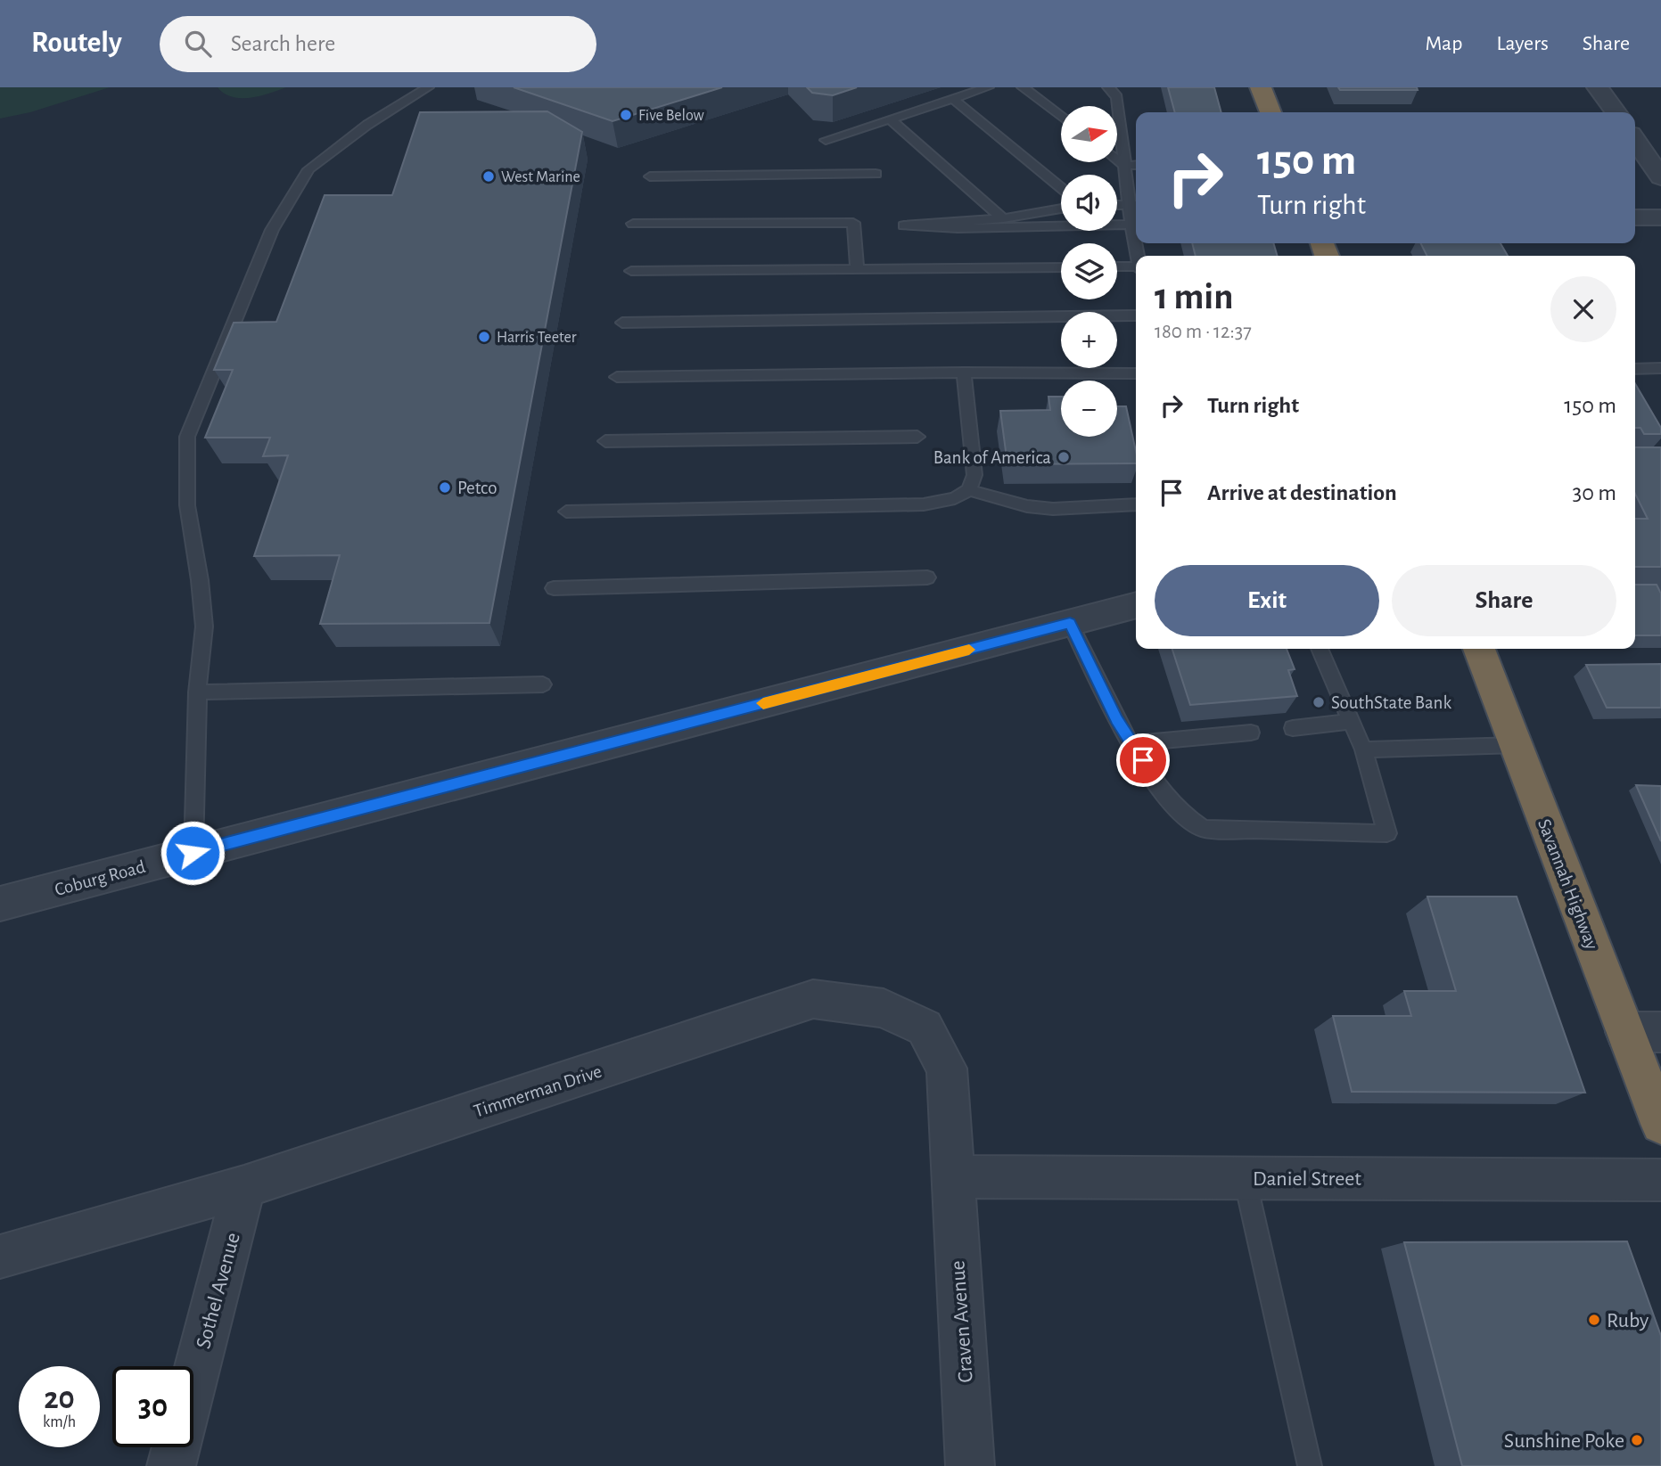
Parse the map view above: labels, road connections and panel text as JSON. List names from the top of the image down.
{
  "streets": {
    "highway": ["Savannah Highway"],
    "street": [
      "Coburg Road",
      "Timmerman Drive",
      "Daniel Street",
      "Sothel Avenue",
      "Craven Avenue"
    ]
  },
  "crossings": [
    ["Timmerman Drive", "Daniel Street"],
    ["Timmerman Drive", "Sothel Avenue"],
    ["Timmerman Drive", "Craven Avenue"],
    ["Daniel Street", "Craven Avenue"]
  ],
  "places": [
    "Five Below",
    "West Marine",
    "Harris Teeter",
    "Bank of America",
    "Petco",
    "SouthState Bank",
    "Ruby",
    "Sunshine Poke"
  ],
  "north": "right",
  "page": {
    "header": "Routely",
    "search": "Search here",
    "nav": ["Map", "Layers", "Share"],
    "map_buttons": ["+", "−"],
    "turn": ["150 m", "Turn right"],
    "heading": ["1 min", "180 m · 12:37"],
    "list": [
      {
        "name": "Turn right",
        "value": "150 m"
      },
      {
        "name": "Arrive at destination",
        "value": "30 m"
      }
    ],
    "buttons": ["Exit", "Share"],
    "speed": "20 km/h",
    "limit": "30"
  }
}
